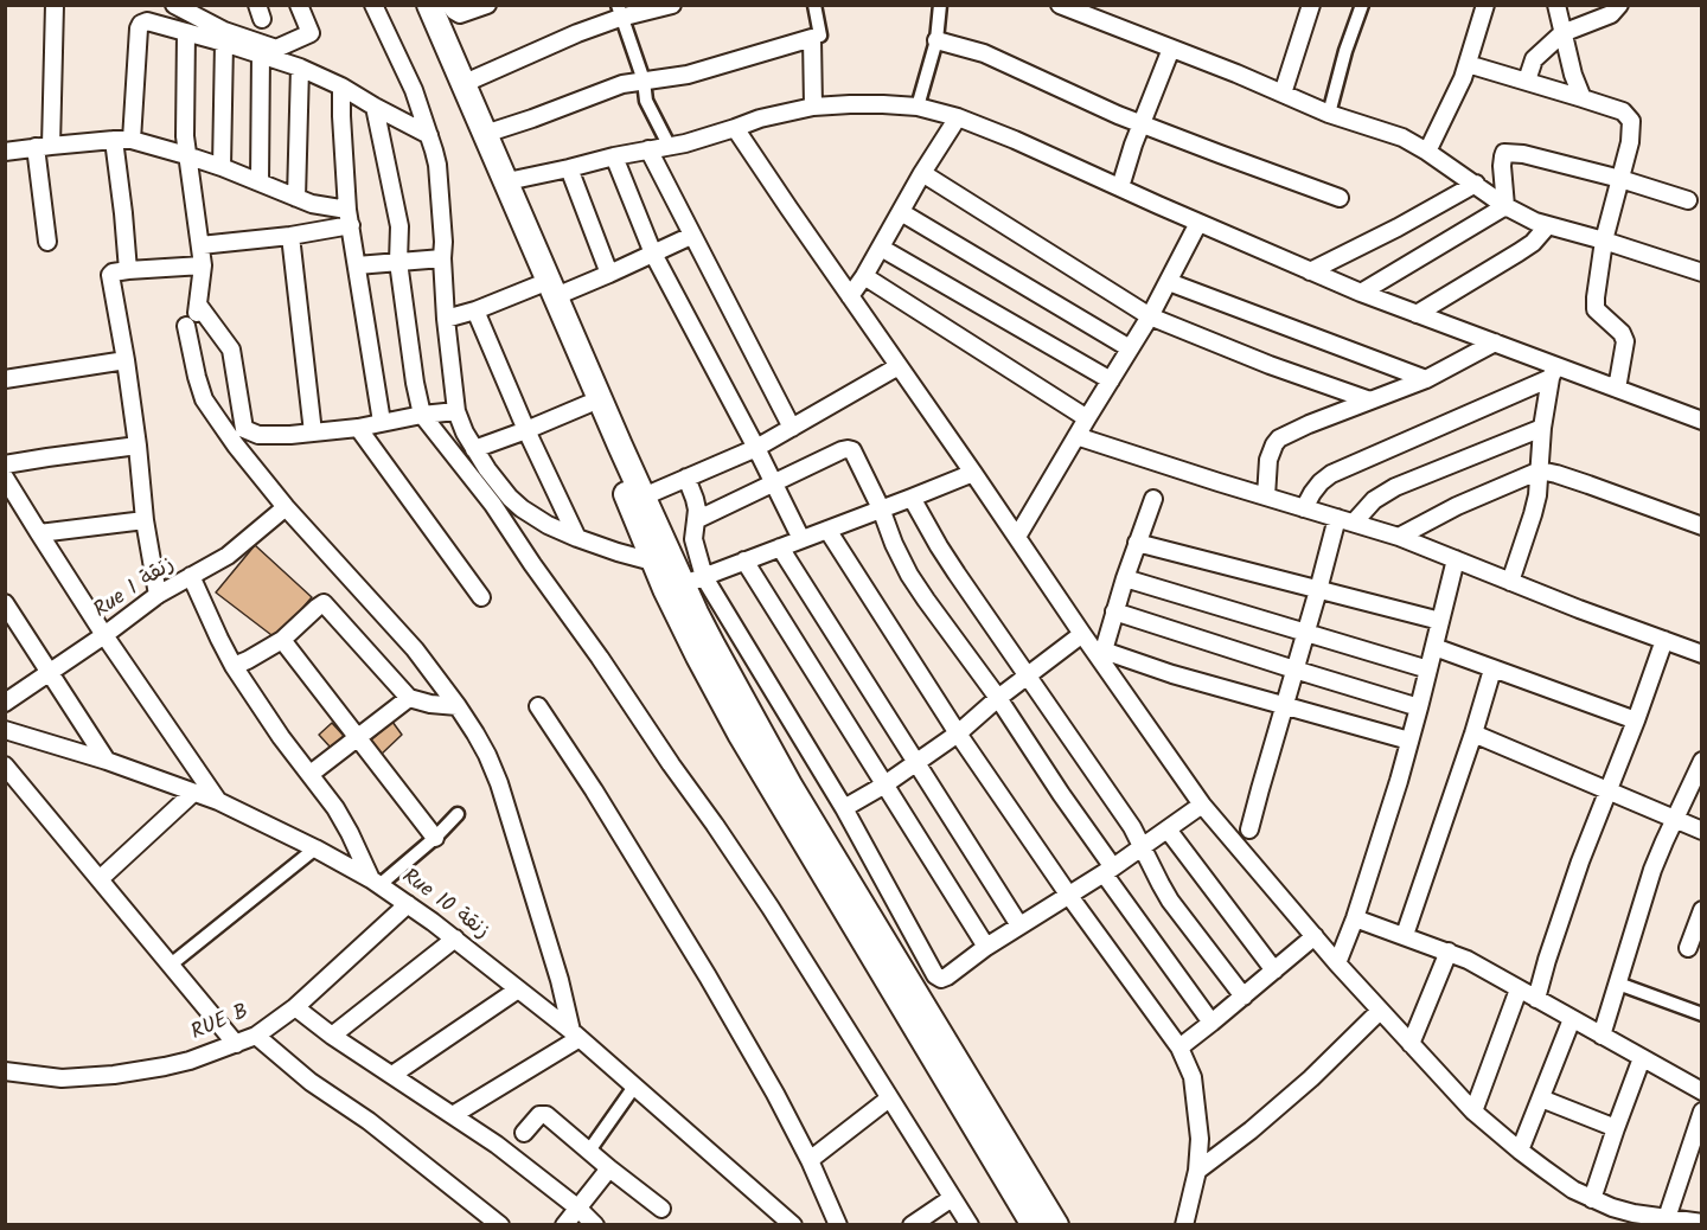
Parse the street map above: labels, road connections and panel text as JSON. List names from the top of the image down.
{
  "streets": {
    "street": ["Rue 1 زنقة", "Rue 10 زنقة", "RUE B"]
  },
  "crossings": [
    ["Rue 10 زنقة", "RUE B"]
  ]
}
